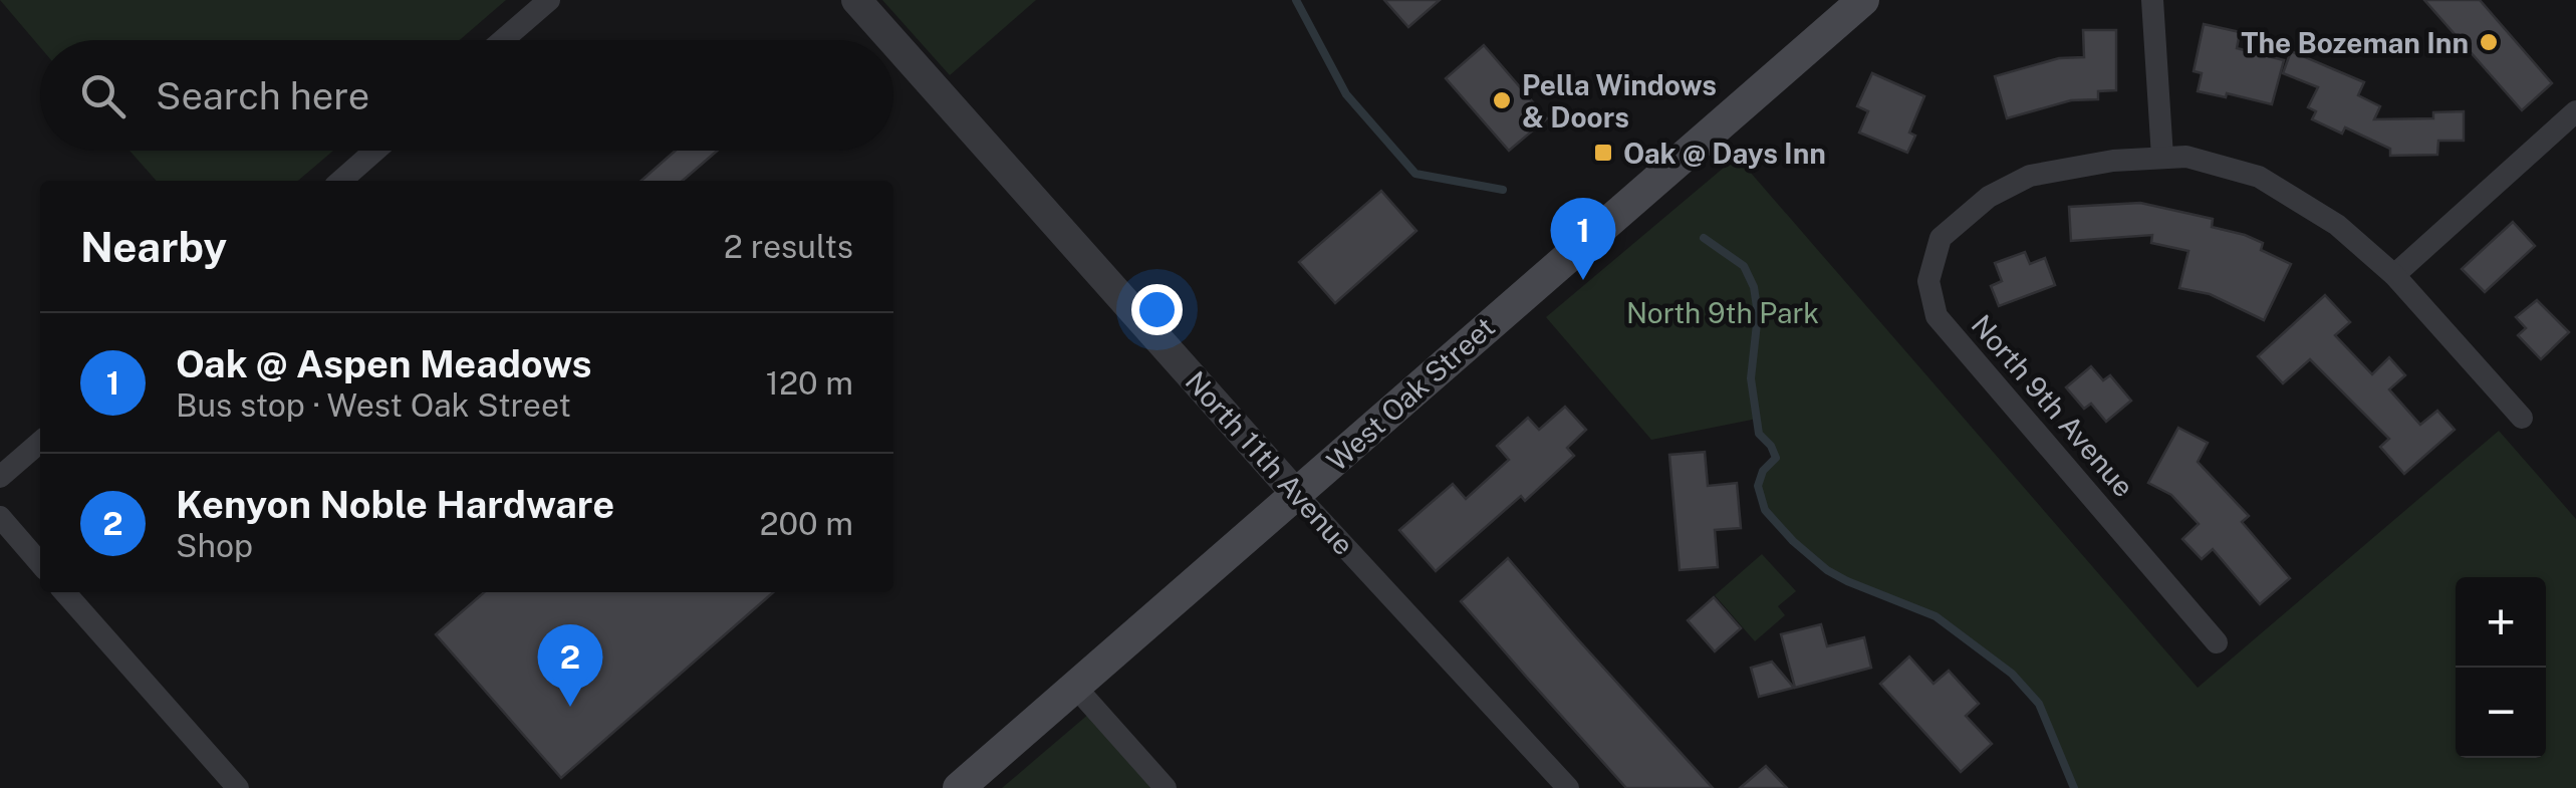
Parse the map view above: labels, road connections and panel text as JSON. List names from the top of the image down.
{
  "streets": {
    "main road": ["West Oak Street"],
    "street": ["North 9th Avenue", "North 11th Avenue"]
  },
  "crossings": [
    ["West Oak Street", "North 11th Avenue"]
  ],
  "parks": ["North 9th Park"],
  "places": {
    "other": ["The Bozeman Inn", "Pella Windows & Doors"],
    "transit": ["Oak @ Days Inn"]
  },
  "page": {
    "search": "Search here",
    "heading": ["Nearby", "2 results"],
    "pins": ["1", "2"],
    "list": [
      {
        "mark": "1",
        "name": "Oak @ Aspen Meadows",
        "note": "Bus stop · West Oak Street",
        "value": "120 m"
      },
      {
        "mark": "2",
        "name": "Kenyon Noble Hardware",
        "note": "Shop",
        "value": "200 m"
      }
    ],
    "map_buttons": ["+", "−"]
  }
}
